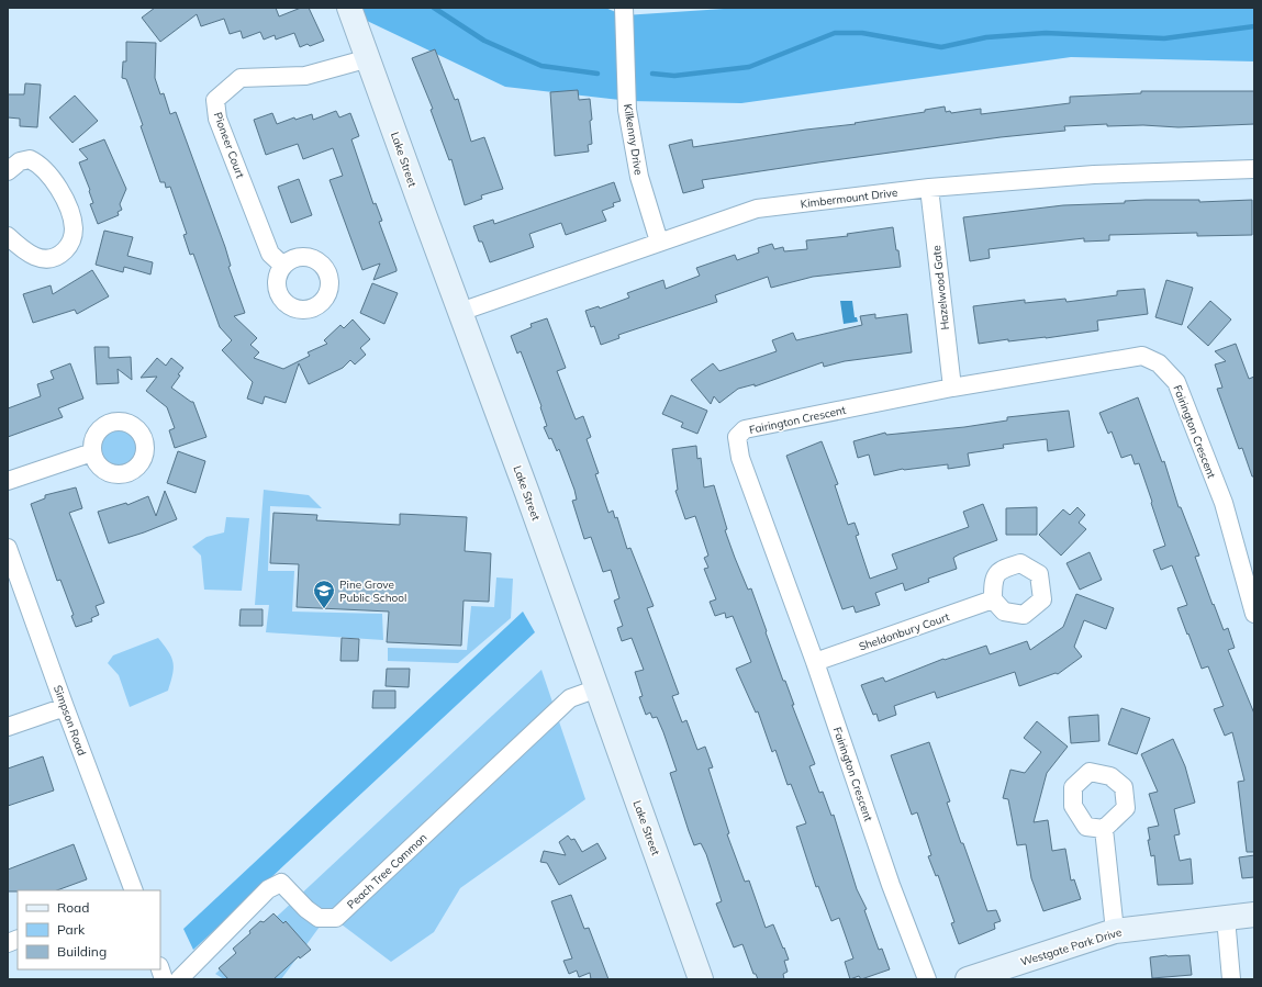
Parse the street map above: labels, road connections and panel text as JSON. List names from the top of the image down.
{
  "streets": {
    "street": [
      "Kilkenny Drive",
      "Pioneer Court",
      "Lake Street",
      "Kimbermount Drive",
      "Hazelwood Gate",
      "Fairington Crescent",
      "Sheldonbury Court",
      "Simpson Road",
      "Peach Tree Common",
      "Westgate Park Drive"
    ]
  },
  "crossings": [
    ["Kilkenny Drive", "Kimbermount Drive"],
    ["Pioneer Court", "Lake Street"],
    ["Lake Street", "Kimbermount Drive"],
    ["Lake Street", "Peach Tree Common"],
    ["Kimbermount Drive", "Hazelwood Gate"],
    ["Hazelwood Gate", "Fairington Crescent"],
    ["Fairington Crescent", "Sheldonbury Court"]
  ],
  "places": {
    "school or university": ["Pine Grove Public School"]
  },
  "legend": ["Road", "Park", "Building"]
}
